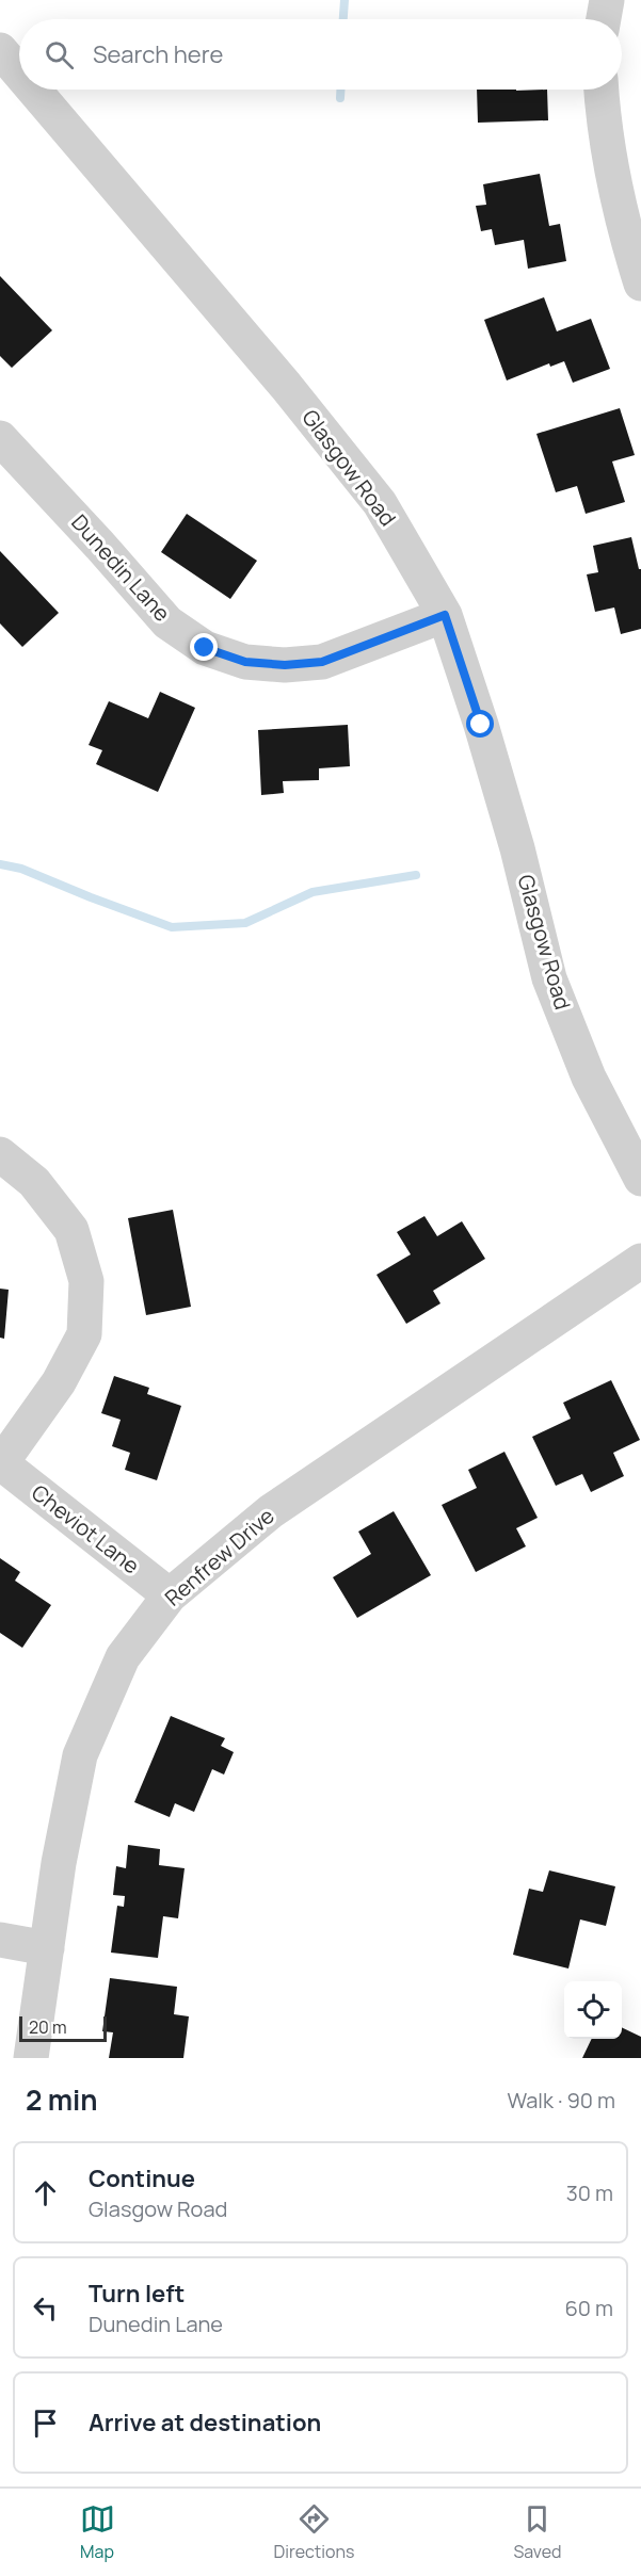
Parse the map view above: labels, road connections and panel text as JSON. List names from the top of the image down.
{
  "streets": {
    "street": [
      "Glasgow Road",
      "Dunedin Lane",
      "Cheviot Lane",
      "Renfrew Drive"
    ]
  },
  "crossings": [
    ["Glasgow Road", "Dunedin Lane"],
    ["Cheviot Lane", "Renfrew Drive"]
  ],
  "scale_bar": "20 m",
  "page": {
    "search": "Search here",
    "scale": "20 m",
    "heading": ["2 min", "Walk · 90 m"],
    "list": [
      ["Continue", "Glasgow Road", "30 m"],
      ["Turn left", "Dunedin Lane", "60 m"],
      "Arrive at destination"
    ],
    "nav": ["Map", "Directions", "Saved"]
  }
}
